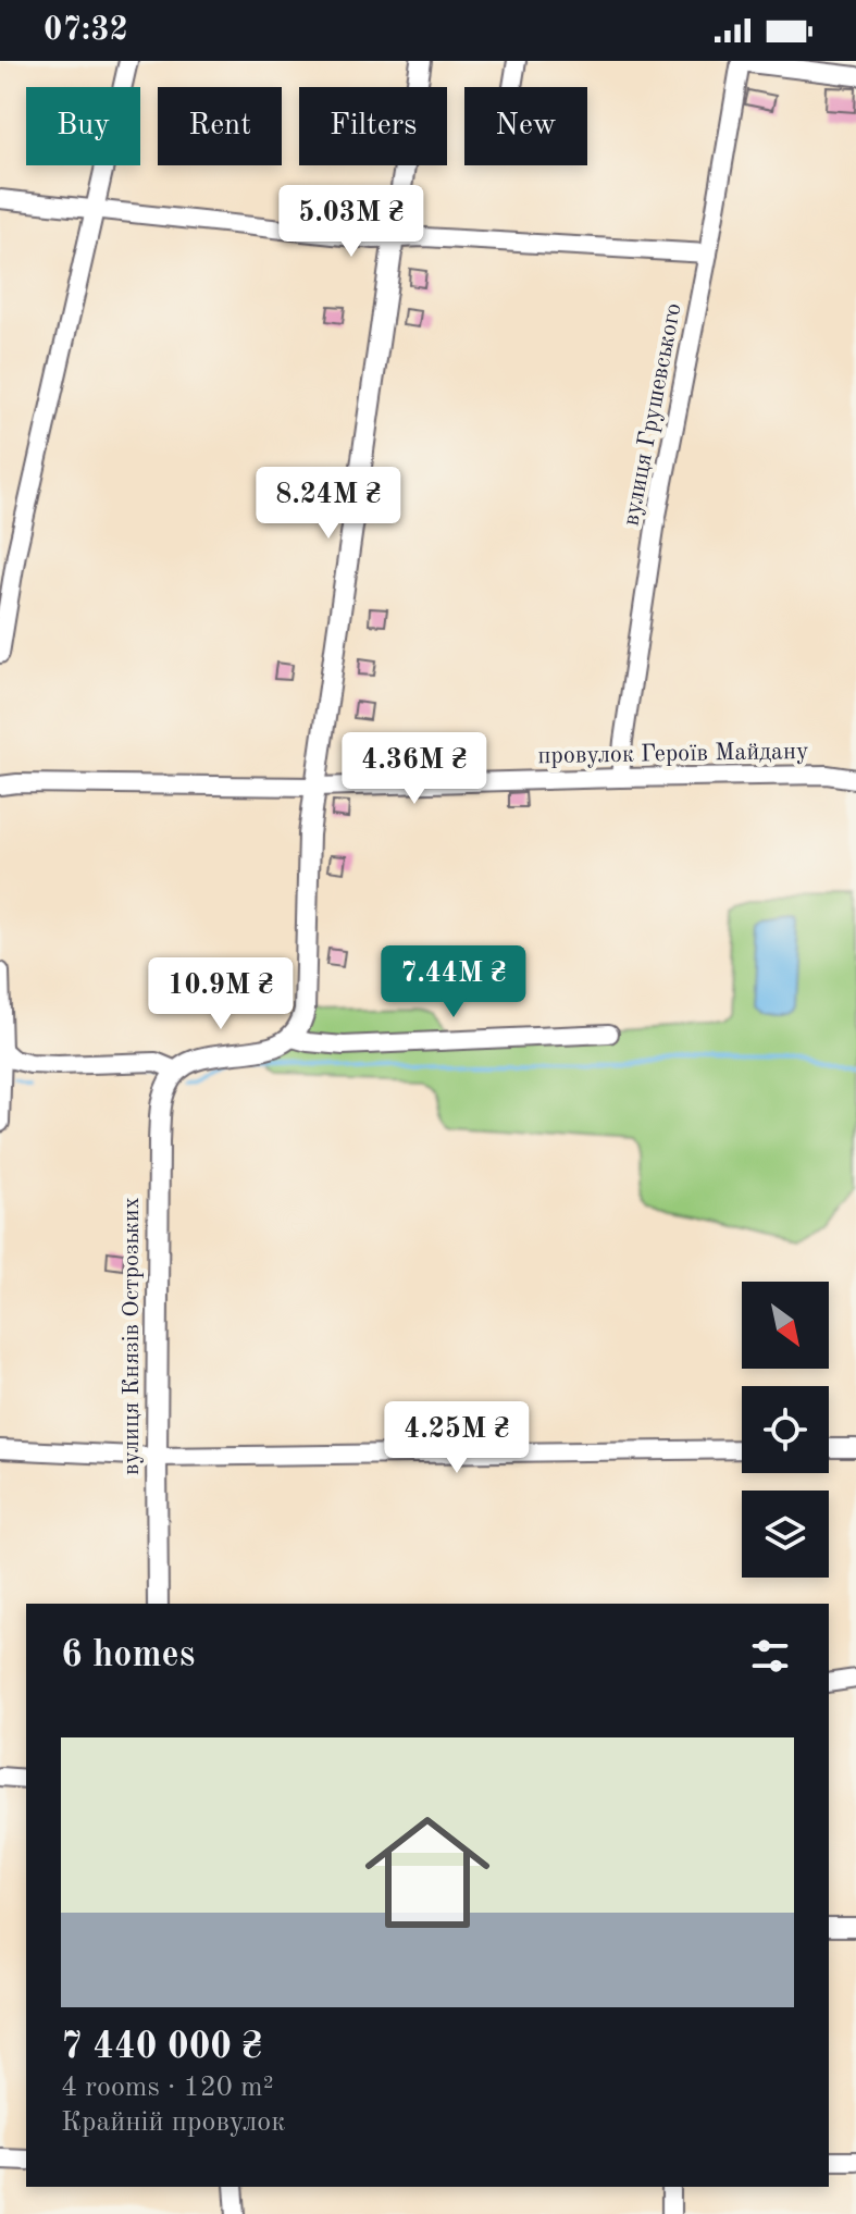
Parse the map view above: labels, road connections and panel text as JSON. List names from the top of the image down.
{
  "streets": {
    "street": ["вулиця Грушевського", "провулок Героїв Майдану", "вулиця Князів Острозьких"]
  },
  "crossings": [
    ["вулиця Грушевського", "провулок Героїв Майдану"]
  ],
  "north": "bottom right",
  "page": {
    "status": "07:32",
    "chip": [
      "Buy",
      "Rent",
      "Filters",
      "New"
    ],
    "price": [
      "5.03M ₴",
      "8.24M ₴",
      "4.36M ₴",
      "7.44M ₴",
      "10.9M ₴",
      "4.25M ₴"
    ],
    "heading": "6 homes",
    "list": [
      {
        "name": "7 440 000 ₴",
        "note": "4 rooms · 120 m² · Крайній провулок"
      }
    ]
  }
}
